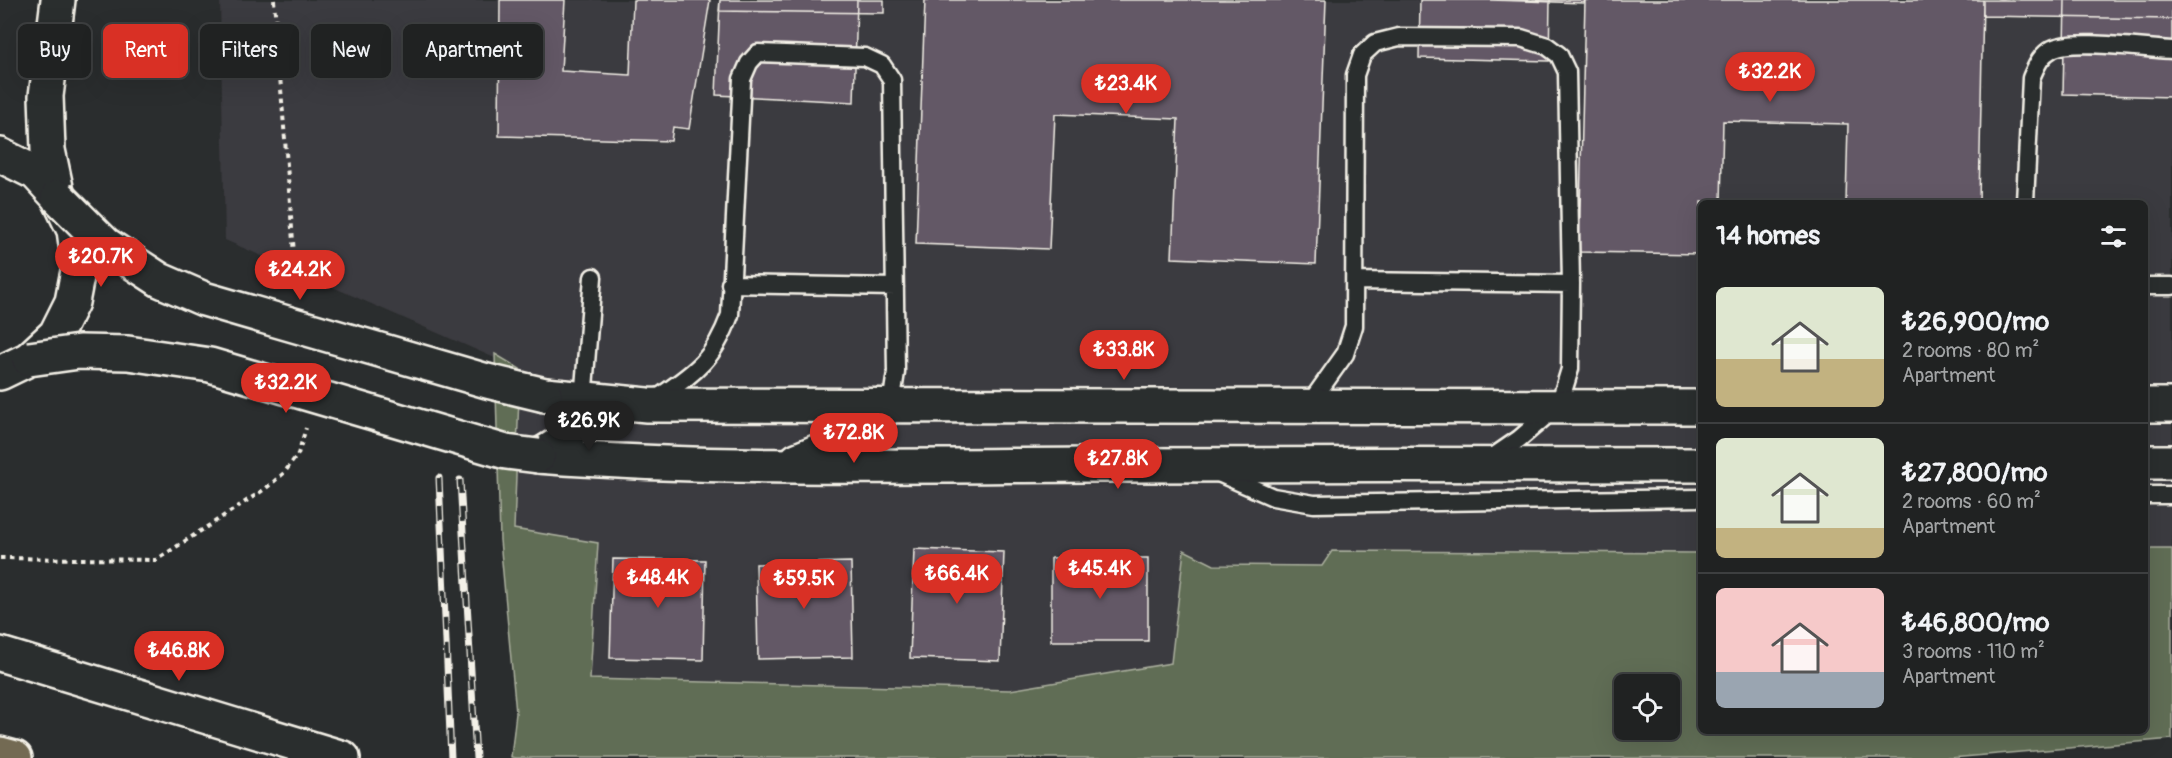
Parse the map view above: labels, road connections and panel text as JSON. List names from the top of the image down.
{
  "page": {
    "chip": [
      "Buy",
      "Rent",
      "Filters",
      "New",
      "Apartment"
    ],
    "price": [
      "₺32.2K",
      "₺23.4K",
      "₺20.7K",
      "₺24.2K",
      "₺33.8K",
      "₺32.2K",
      "₺26.9K",
      "₺72.8K",
      "₺27.8K",
      "₺45.4K",
      "₺66.4K",
      "₺48.4K",
      "₺59.5K",
      "₺46.8K"
    ],
    "heading": "14 homes",
    "list": [
      {
        "name": "₺26,900/mo",
        "note": "2 rooms · 80 m² · Apartment"
      },
      {
        "name": "₺27,800/mo",
        "note": "2 rooms · 60 m² · Apartment"
      },
      {
        "name": "₺46,800/mo",
        "note": "3 rooms · 110 m² · Apartment"
      }
    ]
  }
}
